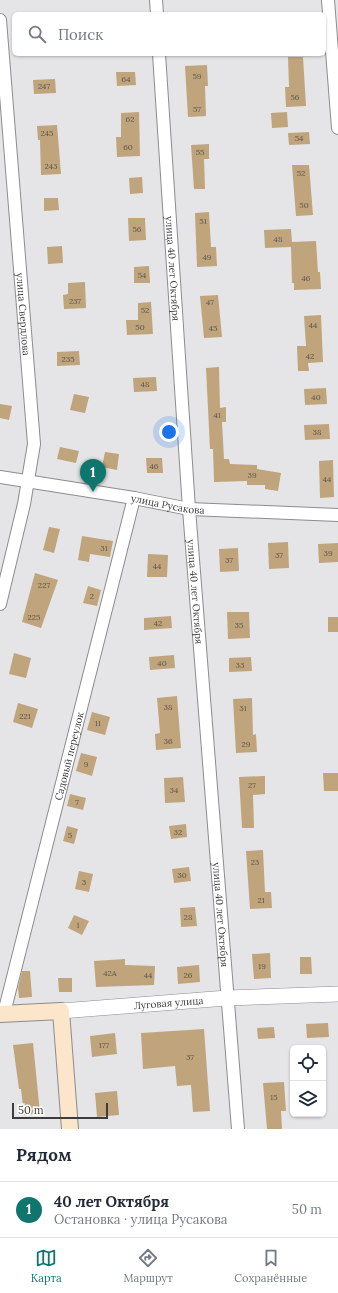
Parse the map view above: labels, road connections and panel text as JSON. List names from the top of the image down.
{
  "streets": {
    "main road": ["Луговая улица"],
    "street": [
      "улица 40 лет Октября",
      "улица Свердлова",
      "улица Русакова",
      "Садовый переулок"
    ]
  },
  "crossings": [
    ["улица 40 лет Октября", "улица Русакова"],
    ["улица 40 лет Октября", "Луговая улица"],
    ["улица Свердлова", "улица Русакова"],
    ["улица Русакова", "Садовый переулок"],
    ["Садовый переулок", "Луговая улица"]
  ],
  "house_numbers": [
    "59",
    "64",
    "247",
    "56",
    "57",
    "62",
    "245",
    "54",
    "60",
    "55",
    "243",
    "52",
    "50",
    "51",
    "56",
    "48",
    "49",
    "54",
    "46",
    "237",
    "47",
    "52",
    "44",
    "50",
    "45",
    "42",
    "235",
    "48",
    "40",
    "41",
    "38",
    "46",
    "39",
    "44",
    "31",
    "39",
    "37",
    "37",
    "44",
    "227",
    "2",
    "225",
    "42",
    "35",
    "40",
    "33",
    "38",
    "31",
    "221",
    "11",
    "36",
    "29",
    "9",
    "27",
    "34",
    "7",
    "32",
    "5",
    "23",
    "30",
    "3",
    "21",
    "28",
    "1",
    "19",
    "42А",
    "44",
    "26",
    "177",
    "37",
    "15"
  ],
  "scale_bar": "50 m",
  "page": {
    "search": "Поиск",
    "pins": "1",
    "scale": "50 m",
    "heading": "Рядом",
    "list": [
      {
        "mark": "1",
        "name": "40 лет Октября",
        "note": "Остановка · улица Русакова",
        "value": "50 m"
      }
    ],
    "nav": ["Карта", "Маршрут", "Сохранённые"]
  }
}
